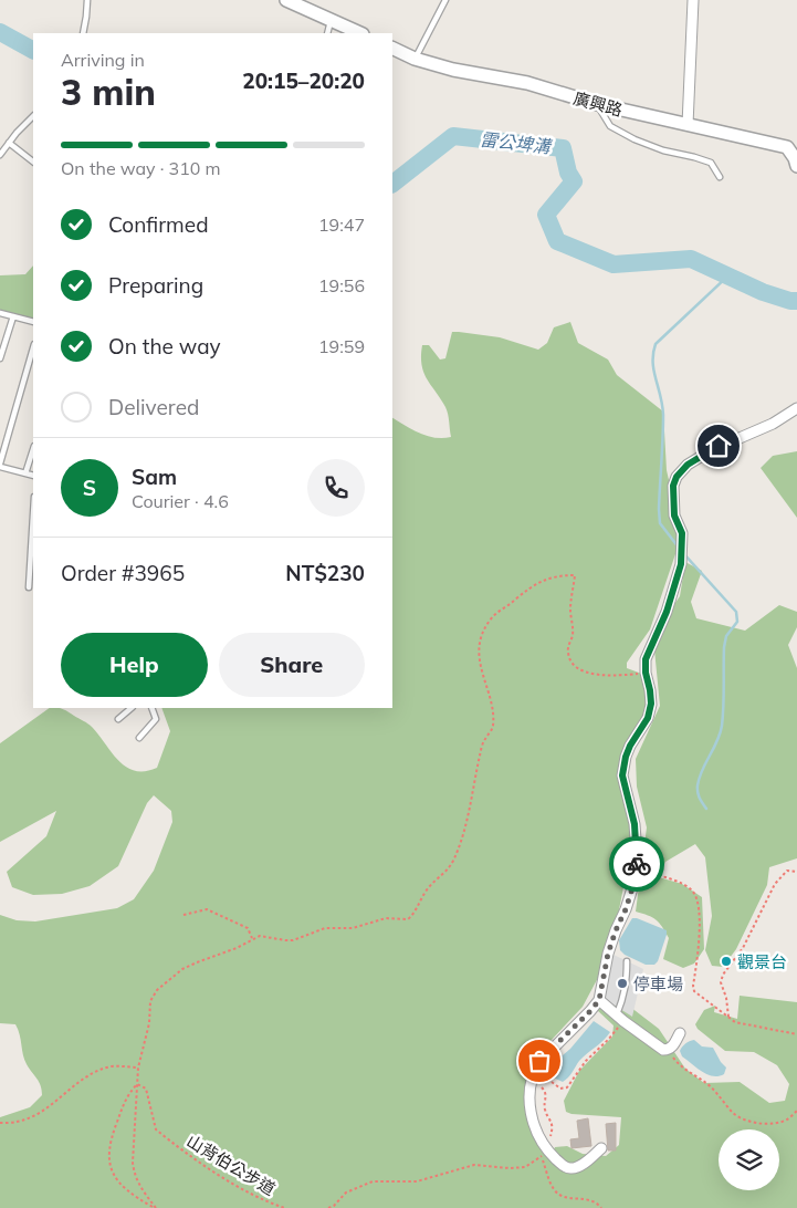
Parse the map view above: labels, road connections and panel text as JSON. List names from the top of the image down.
{
  "streets": {
    "street": ["廣興路"],
    "path": ["山背伯公步道"]
  },
  "water": ["雷公埤溝"],
  "places": ["觀景台", "停車場"],
  "page": {
    "heading": ["3 min", "Arriving in", "20:15–20:20"],
    "panel": [
      "Sam",
      "Courier · 4.6",
      "Order #3965",
      "NT$230"
    ],
    "bar": "On the way · 310 m",
    "list": [
      ["Confirmed", "19:47"],
      ["Preparing", "19:56"],
      ["On the way", "19:59"],
      "Delivered"
    ],
    "round": "S",
    "buttons": ["Help", "Share"]
  }
}
